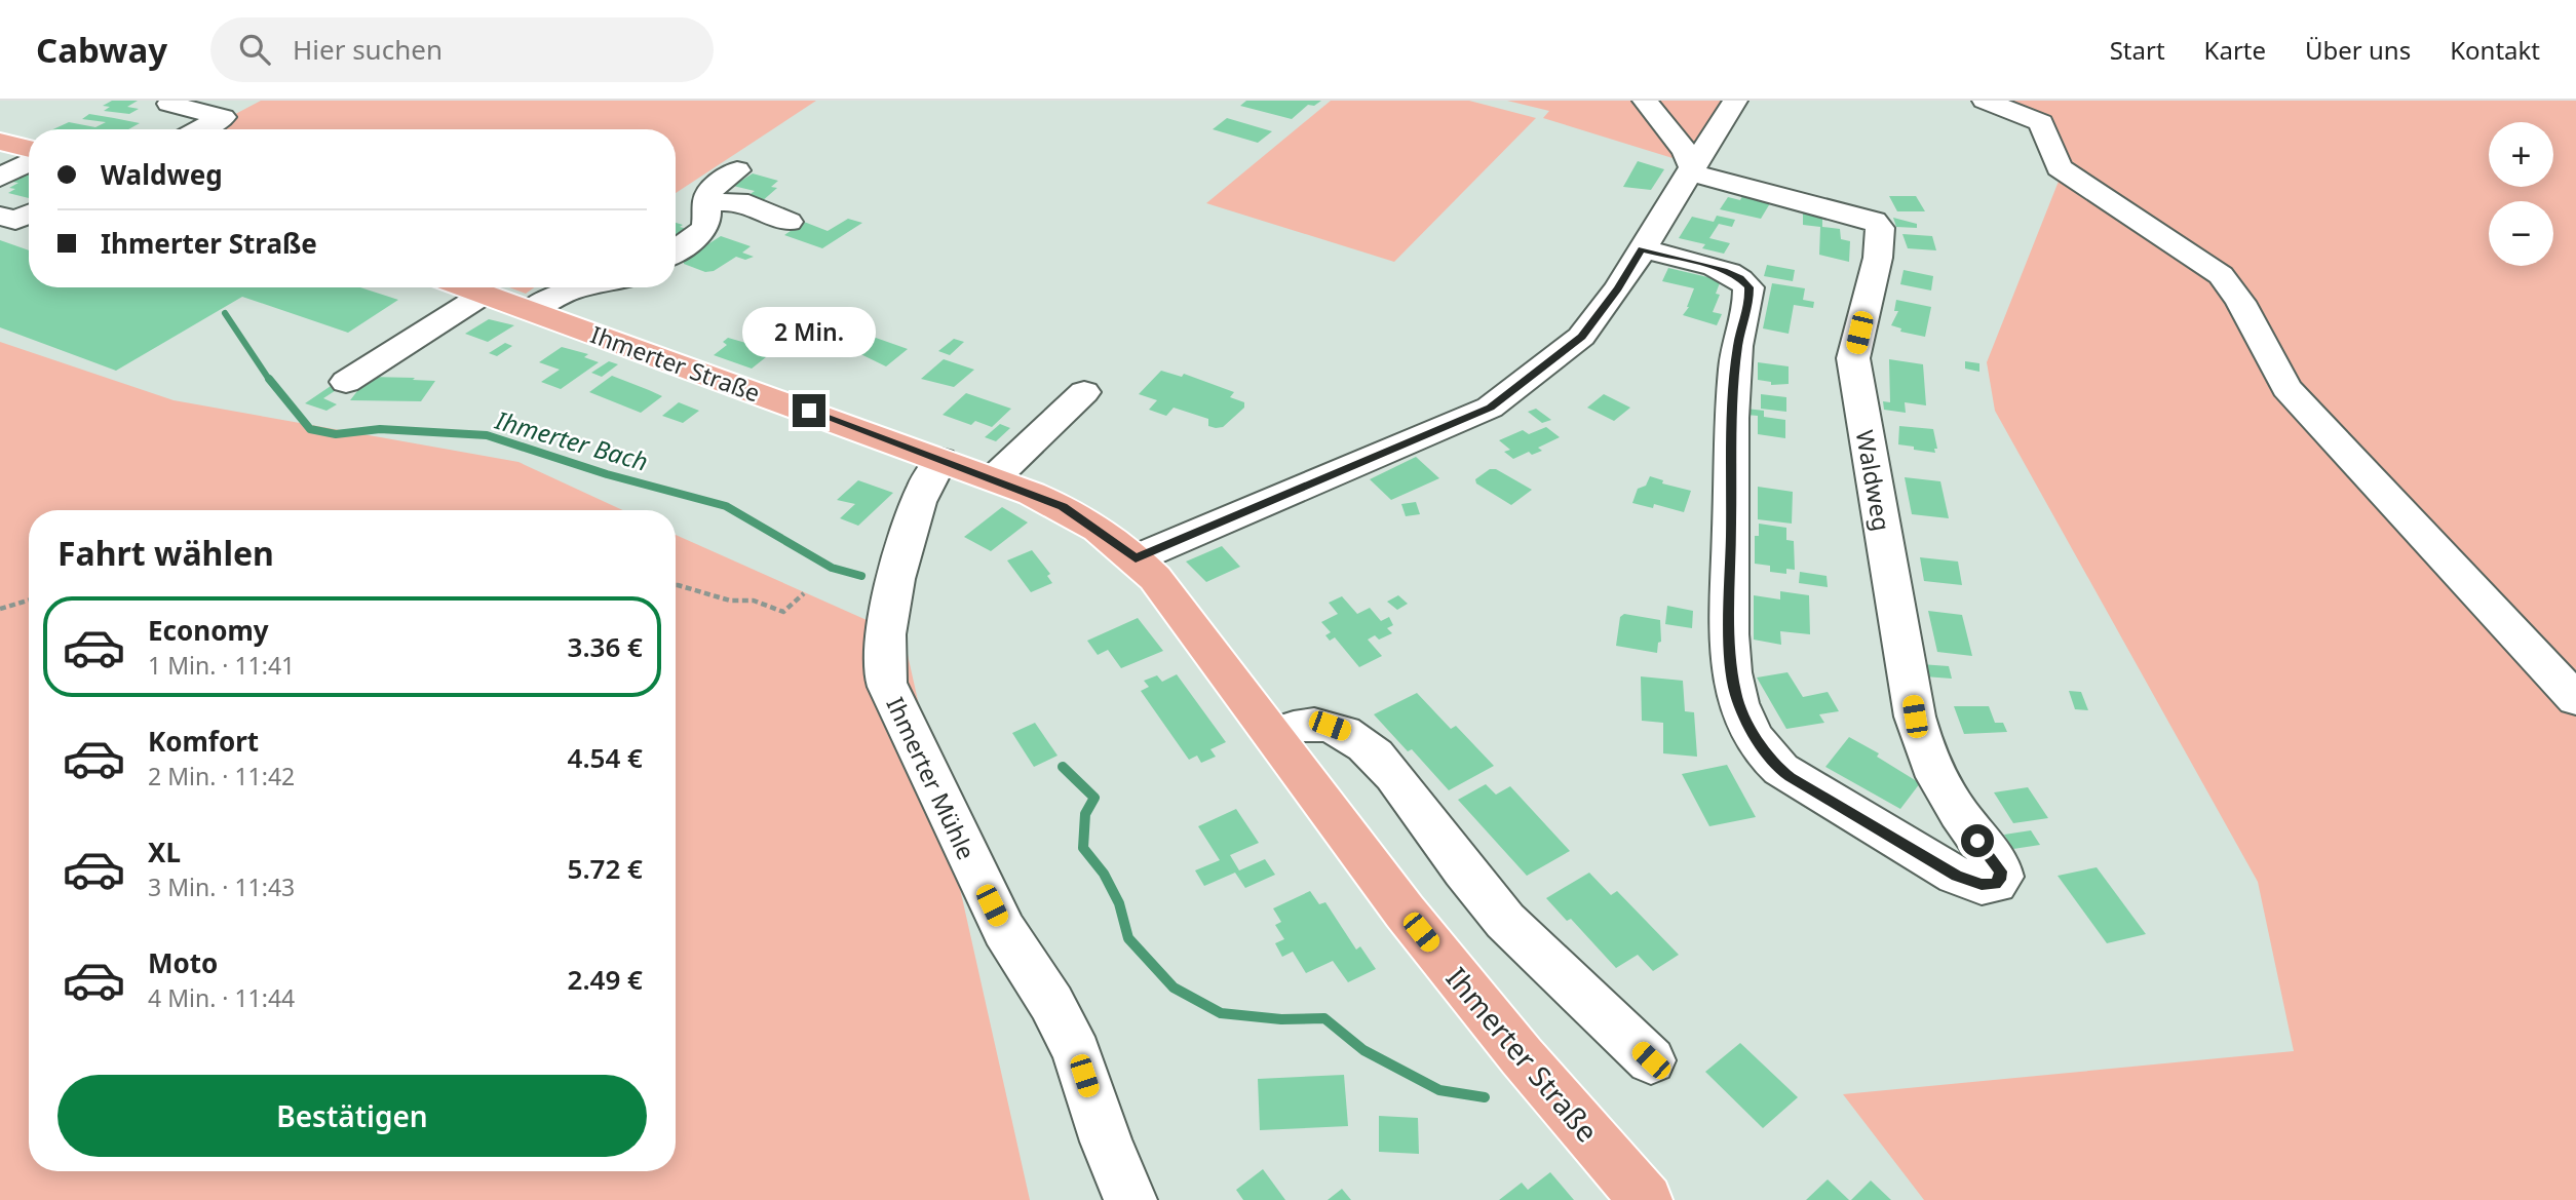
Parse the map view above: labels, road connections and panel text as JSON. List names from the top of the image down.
{
  "streets": {
    "main road": ["Ihmerter Straße"],
    "street": ["Waldweg", "Ihmerter Mühle"]
  },
  "crossings": [
    ["Ihmerter Straße", "Ihmerter Mühle"]
  ],
  "water": ["Ihmerter Bach"],
  "page": {
    "header": "Cabway",
    "search": "Hier suchen",
    "nav": [
      "Start",
      "Karte",
      "Über uns",
      "Kontakt"
    ],
    "map_buttons": ["+", "−"],
    "banner": ["Waldweg", "Ihmerter Straße"],
    "bubble": "2 Min.",
    "heading": "Fahrt wählen",
    "list": [
      {
        "name": "Economy",
        "note": "1 Min. · 11:41",
        "value": "3.36 €"
      },
      {
        "name": "Komfort",
        "note": "2 Min. · 11:42",
        "value": "4.54 €"
      },
      {
        "name": "XL",
        "note": "3 Min. · 11:43",
        "value": "5.72 €"
      },
      {
        "name": "Moto",
        "note": "4 Min. · 11:44",
        "value": "2.49 €"
      }
    ],
    "buttons": "Bestätigen"
  }
}
